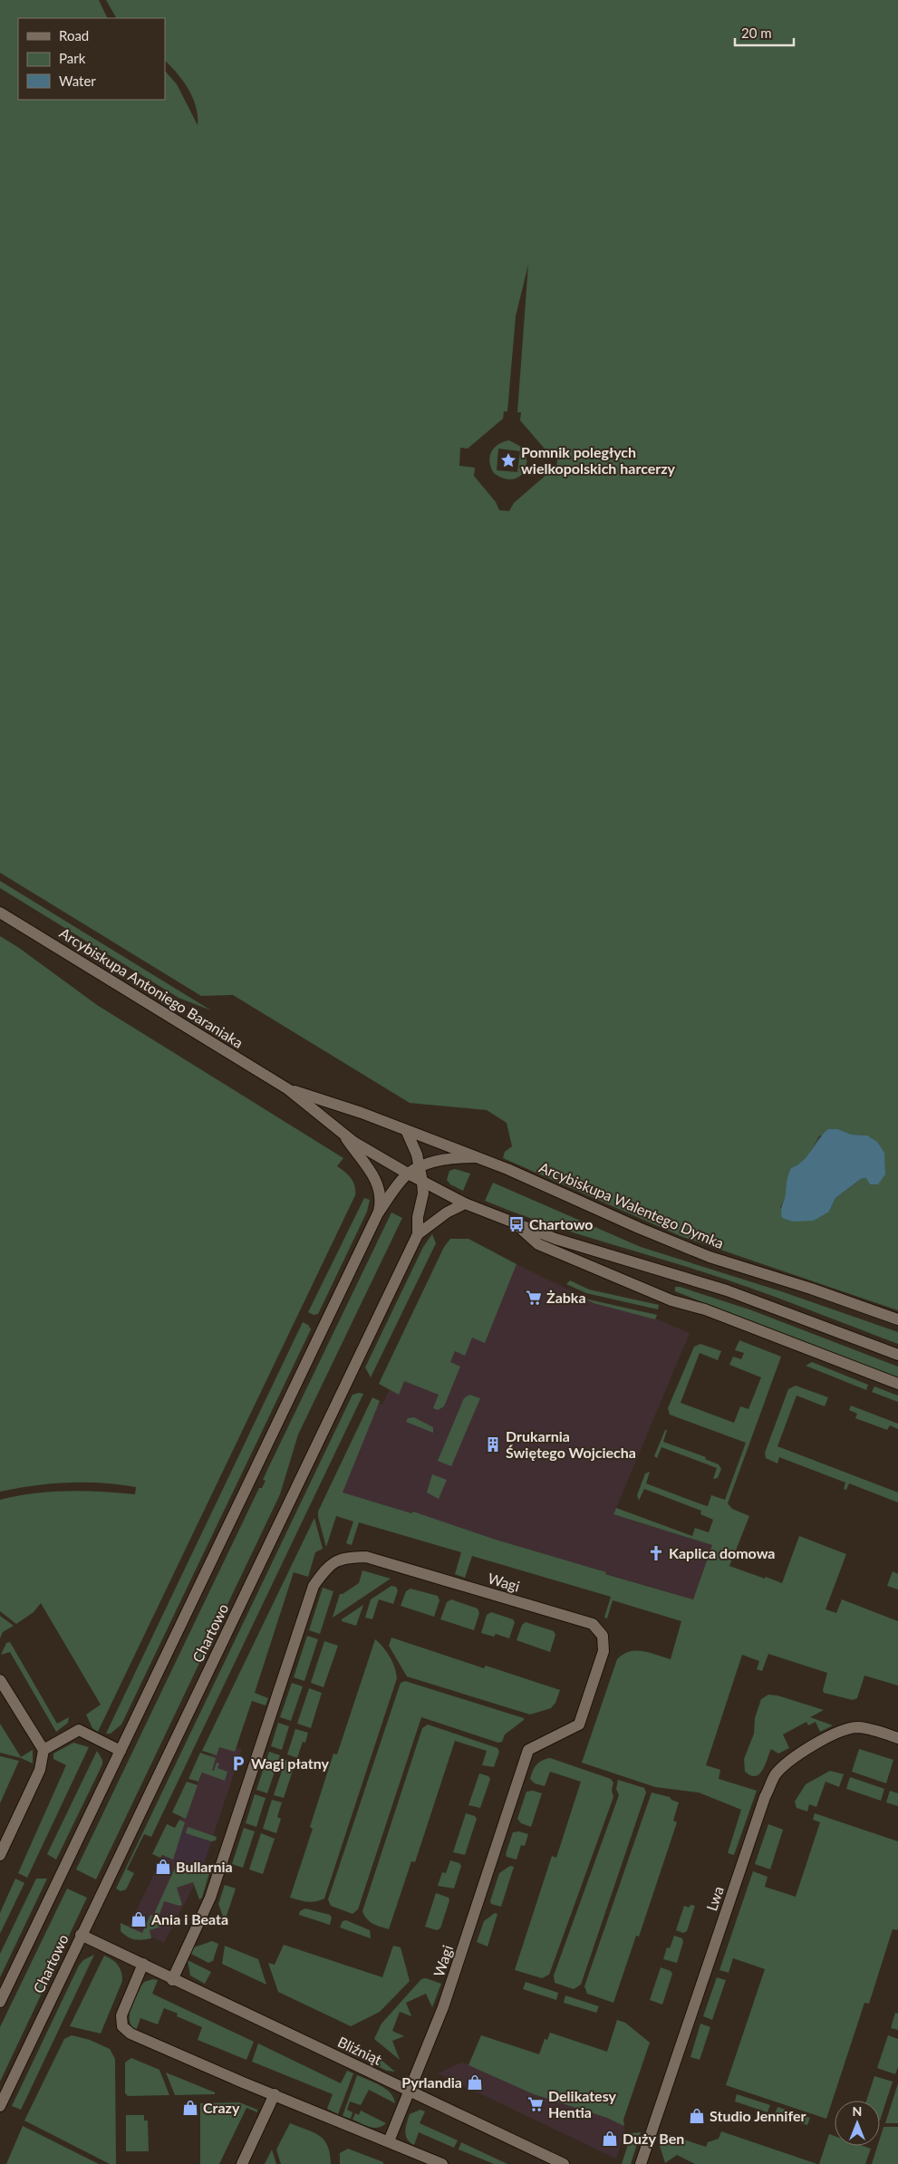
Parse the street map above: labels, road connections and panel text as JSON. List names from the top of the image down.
{
  "streets": {
    "street": [
      "Arcybiskupa Antoniego Baraniaka",
      "Arcybiskupa Walentego Dymka",
      "Wagi",
      "Chartowo",
      "Lwa",
      "Bliźniąt"
    ]
  },
  "crossings": [
    ["Arcybiskupa Antoniego Baraniaka", "Arcybiskupa Walentego Dymka"],
    ["Arcybiskupa Antoniego Baraniaka", "Chartowo"],
    ["Arcybiskupa Walentego Dymka", "Chartowo"],
    ["Wagi", "Bliźniąt"],
    ["Chartowo", "Bliźniąt"]
  ],
  "places": {
    "place": ["Pomnik poległych wielkopolskich harcerzy"],
    "bus stop": ["Chartowo"],
    "supermarket": ["Żabka", "Delikatesy Hentia"],
    "building": ["Drukarnia Świętego Wojciecha"],
    "church": ["Kaplica domowa"],
    "parking": ["Wagi płatny"],
    "shop": [
      "Bullarnia",
      "Ania i Beata",
      "Pyrlandia",
      "Crazy",
      "Studio Jennifer",
      "Duży Ben"
    ]
  },
  "legend": ["Road", "Park", "Water"],
  "scale_bar": "20 m",
  "north": "top"
}
